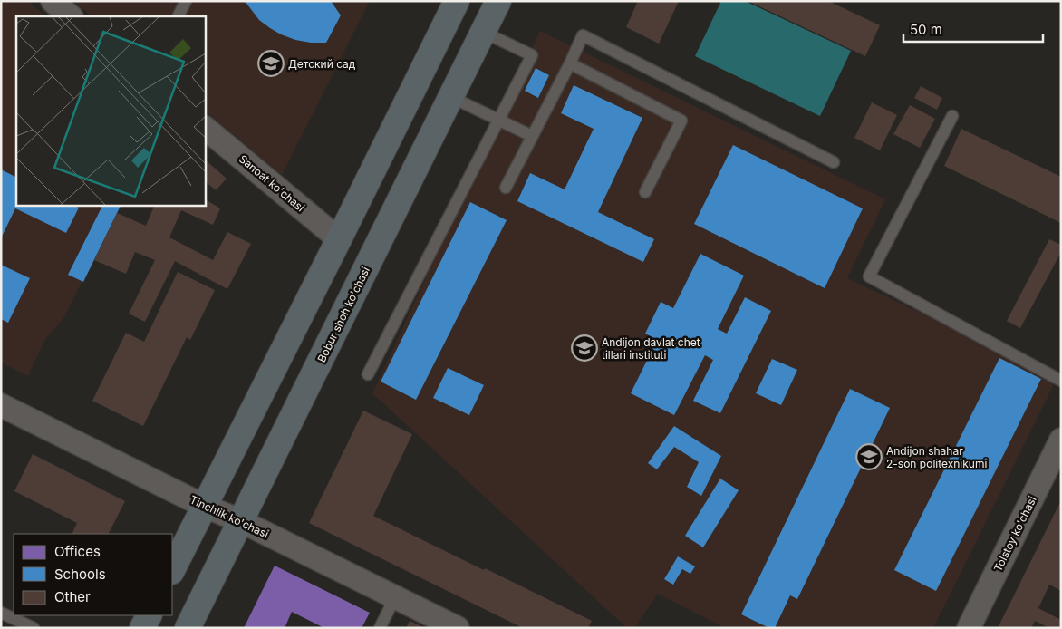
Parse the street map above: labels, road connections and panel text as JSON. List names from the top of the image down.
{
  "streets": {
    "main road": ["Bobur shoh ko'chasi"],
    "street": ["Sanoat koʻchasi", "Tinchlik ko'chasi", "Tolstoy ko'chasi"]
  },
  "crossings": [
    ["Bobur shoh ko'chasi", "Tinchlik ko'chasi"]
  ],
  "places": {
    "school or university": ["Детский сад", "Andijon davlat chet tillari instituti", "Andijon shahar 2-son politexnikumi"]
  },
  "legend": ["Offices", "Schools", "Other"],
  "scale_bar": "50 m"
}
